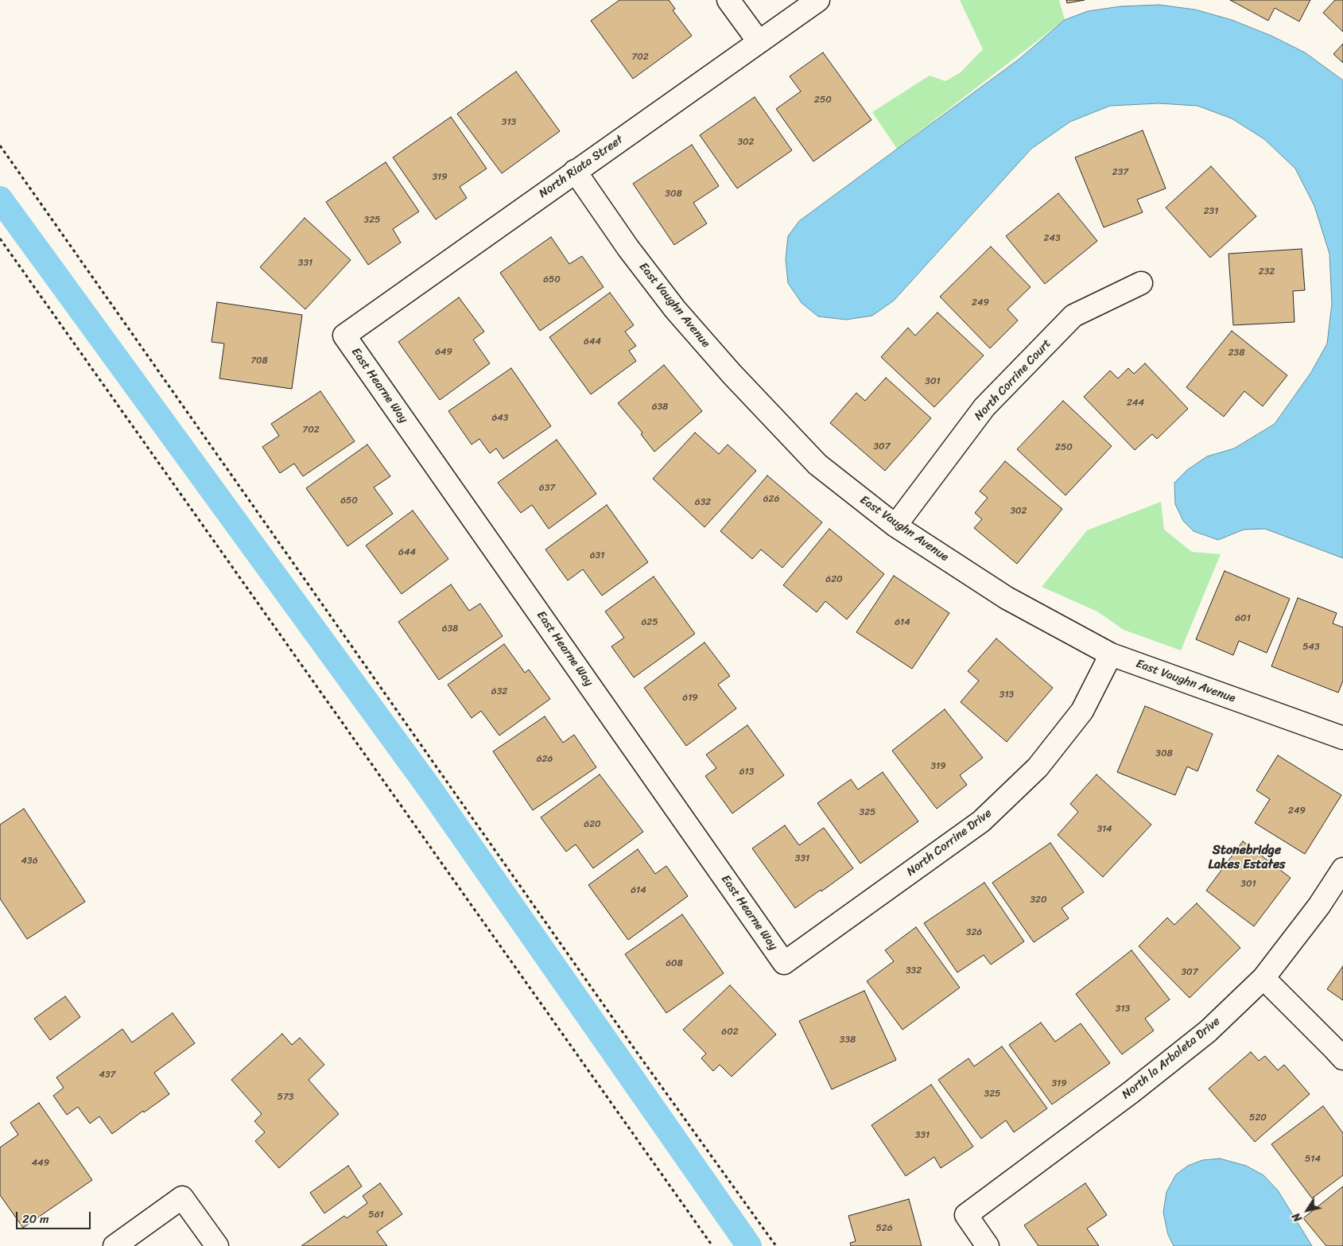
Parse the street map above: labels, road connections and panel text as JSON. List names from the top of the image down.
{
  "streets": {
    "street": [
      "North Riata Street",
      "East Vaughn Avenue",
      "North Corrine Court",
      "East Hearne Way",
      "North Corrine Drive",
      "North la Arboleta Drive"
    ]
  },
  "crossings": [
    ["North Riata Street", "East Vaughn Avenue"],
    ["North Riata Street", "East Hearne Way"],
    ["East Vaughn Avenue", "North Corrine Court"],
    ["East Vaughn Avenue", "North Corrine Drive"],
    ["East Hearne Way", "North Corrine Drive"]
  ],
  "districts": ["Stonebridge Lakes Estates"],
  "house_numbers": [
    "702",
    "250",
    "313",
    "302",
    "237",
    "319",
    "308",
    "231",
    "325",
    "243",
    "331",
    "232",
    "650",
    "249",
    "644",
    "649",
    "238",
    "708",
    "301",
    "244",
    "638",
    "643",
    "702",
    "307",
    "250",
    "637",
    "626",
    "650",
    "632",
    "302",
    "644",
    "631",
    "620",
    "601",
    "625",
    "614",
    "638",
    "543",
    "632",
    "313",
    "619",
    "308",
    "626",
    "319",
    "613",
    "249",
    "325",
    "620",
    "314",
    "331",
    "436",
    "301",
    "614",
    "320",
    "326",
    "608",
    "332",
    "307",
    "313",
    "602",
    "338",
    "437",
    "319",
    "325",
    "573",
    "520",
    "331",
    "514",
    "449",
    "561",
    "526"
  ],
  "scale_bar": "20 m",
  "north": "bottom left"
}
